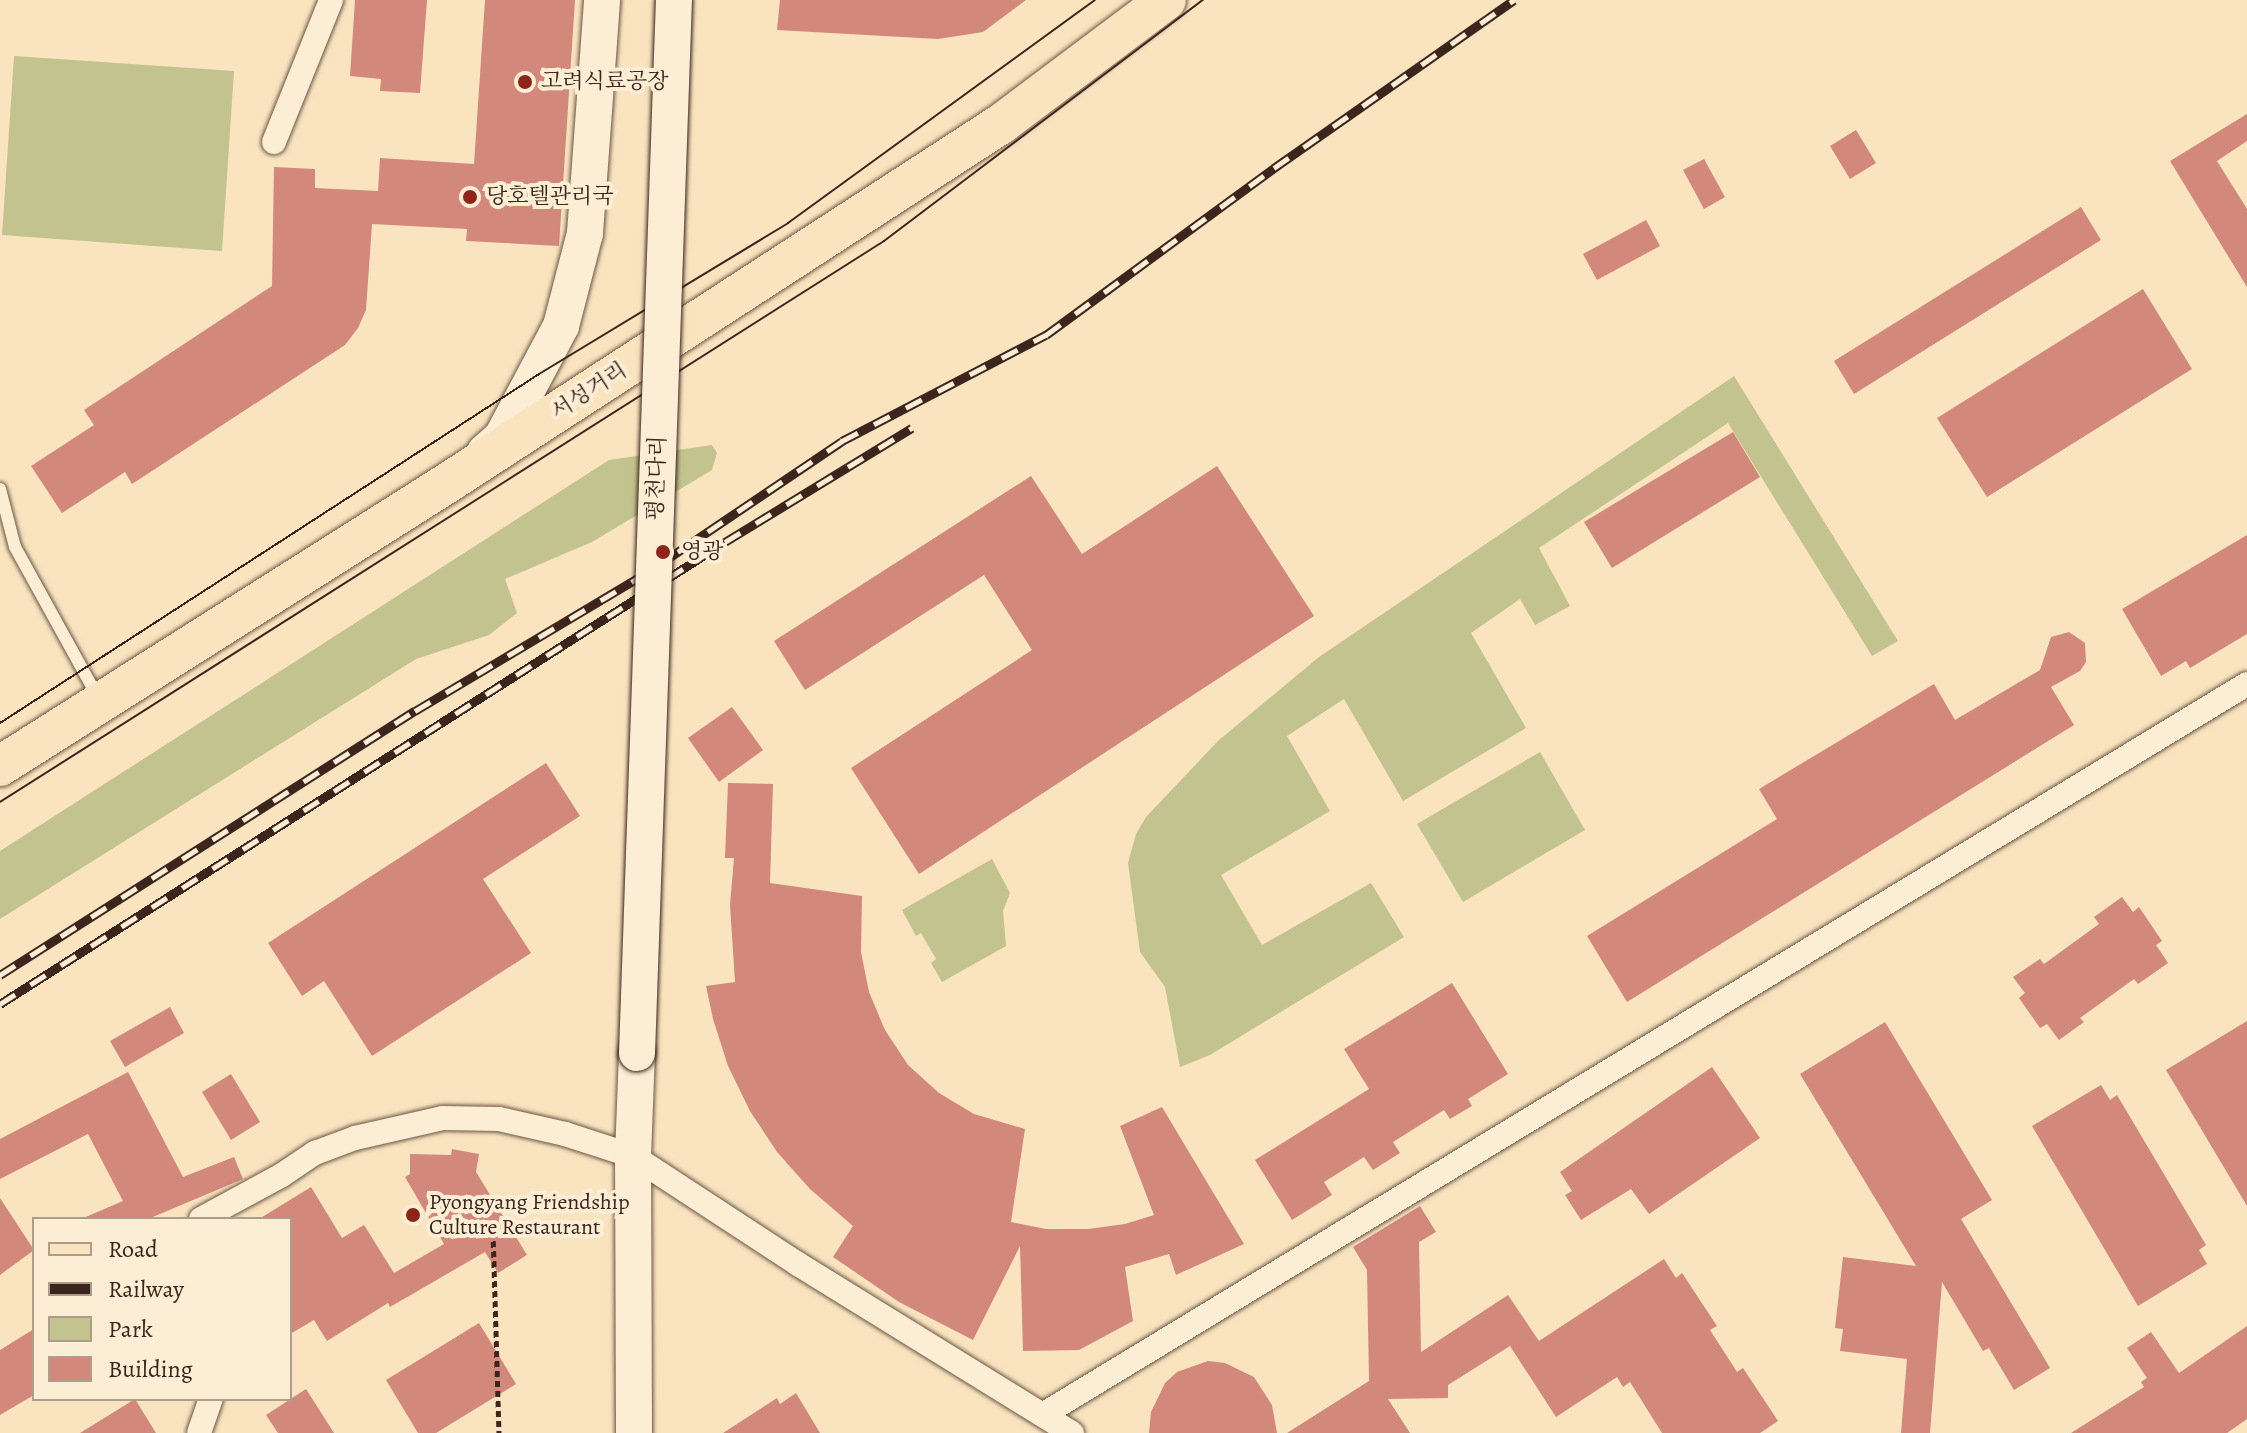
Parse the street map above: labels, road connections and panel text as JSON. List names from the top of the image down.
{
  "streets": {
    "main road": ["서성거리"],
    "street": ["평천다리"]
  },
  "places": [
    "고려식료공장",
    "당호텔관리국",
    "영광",
    "Pyongyang Friendship Culture Restaurant"
  ],
  "legend": [
    "Road",
    "Railway",
    "Park",
    "Building"
  ]
}
